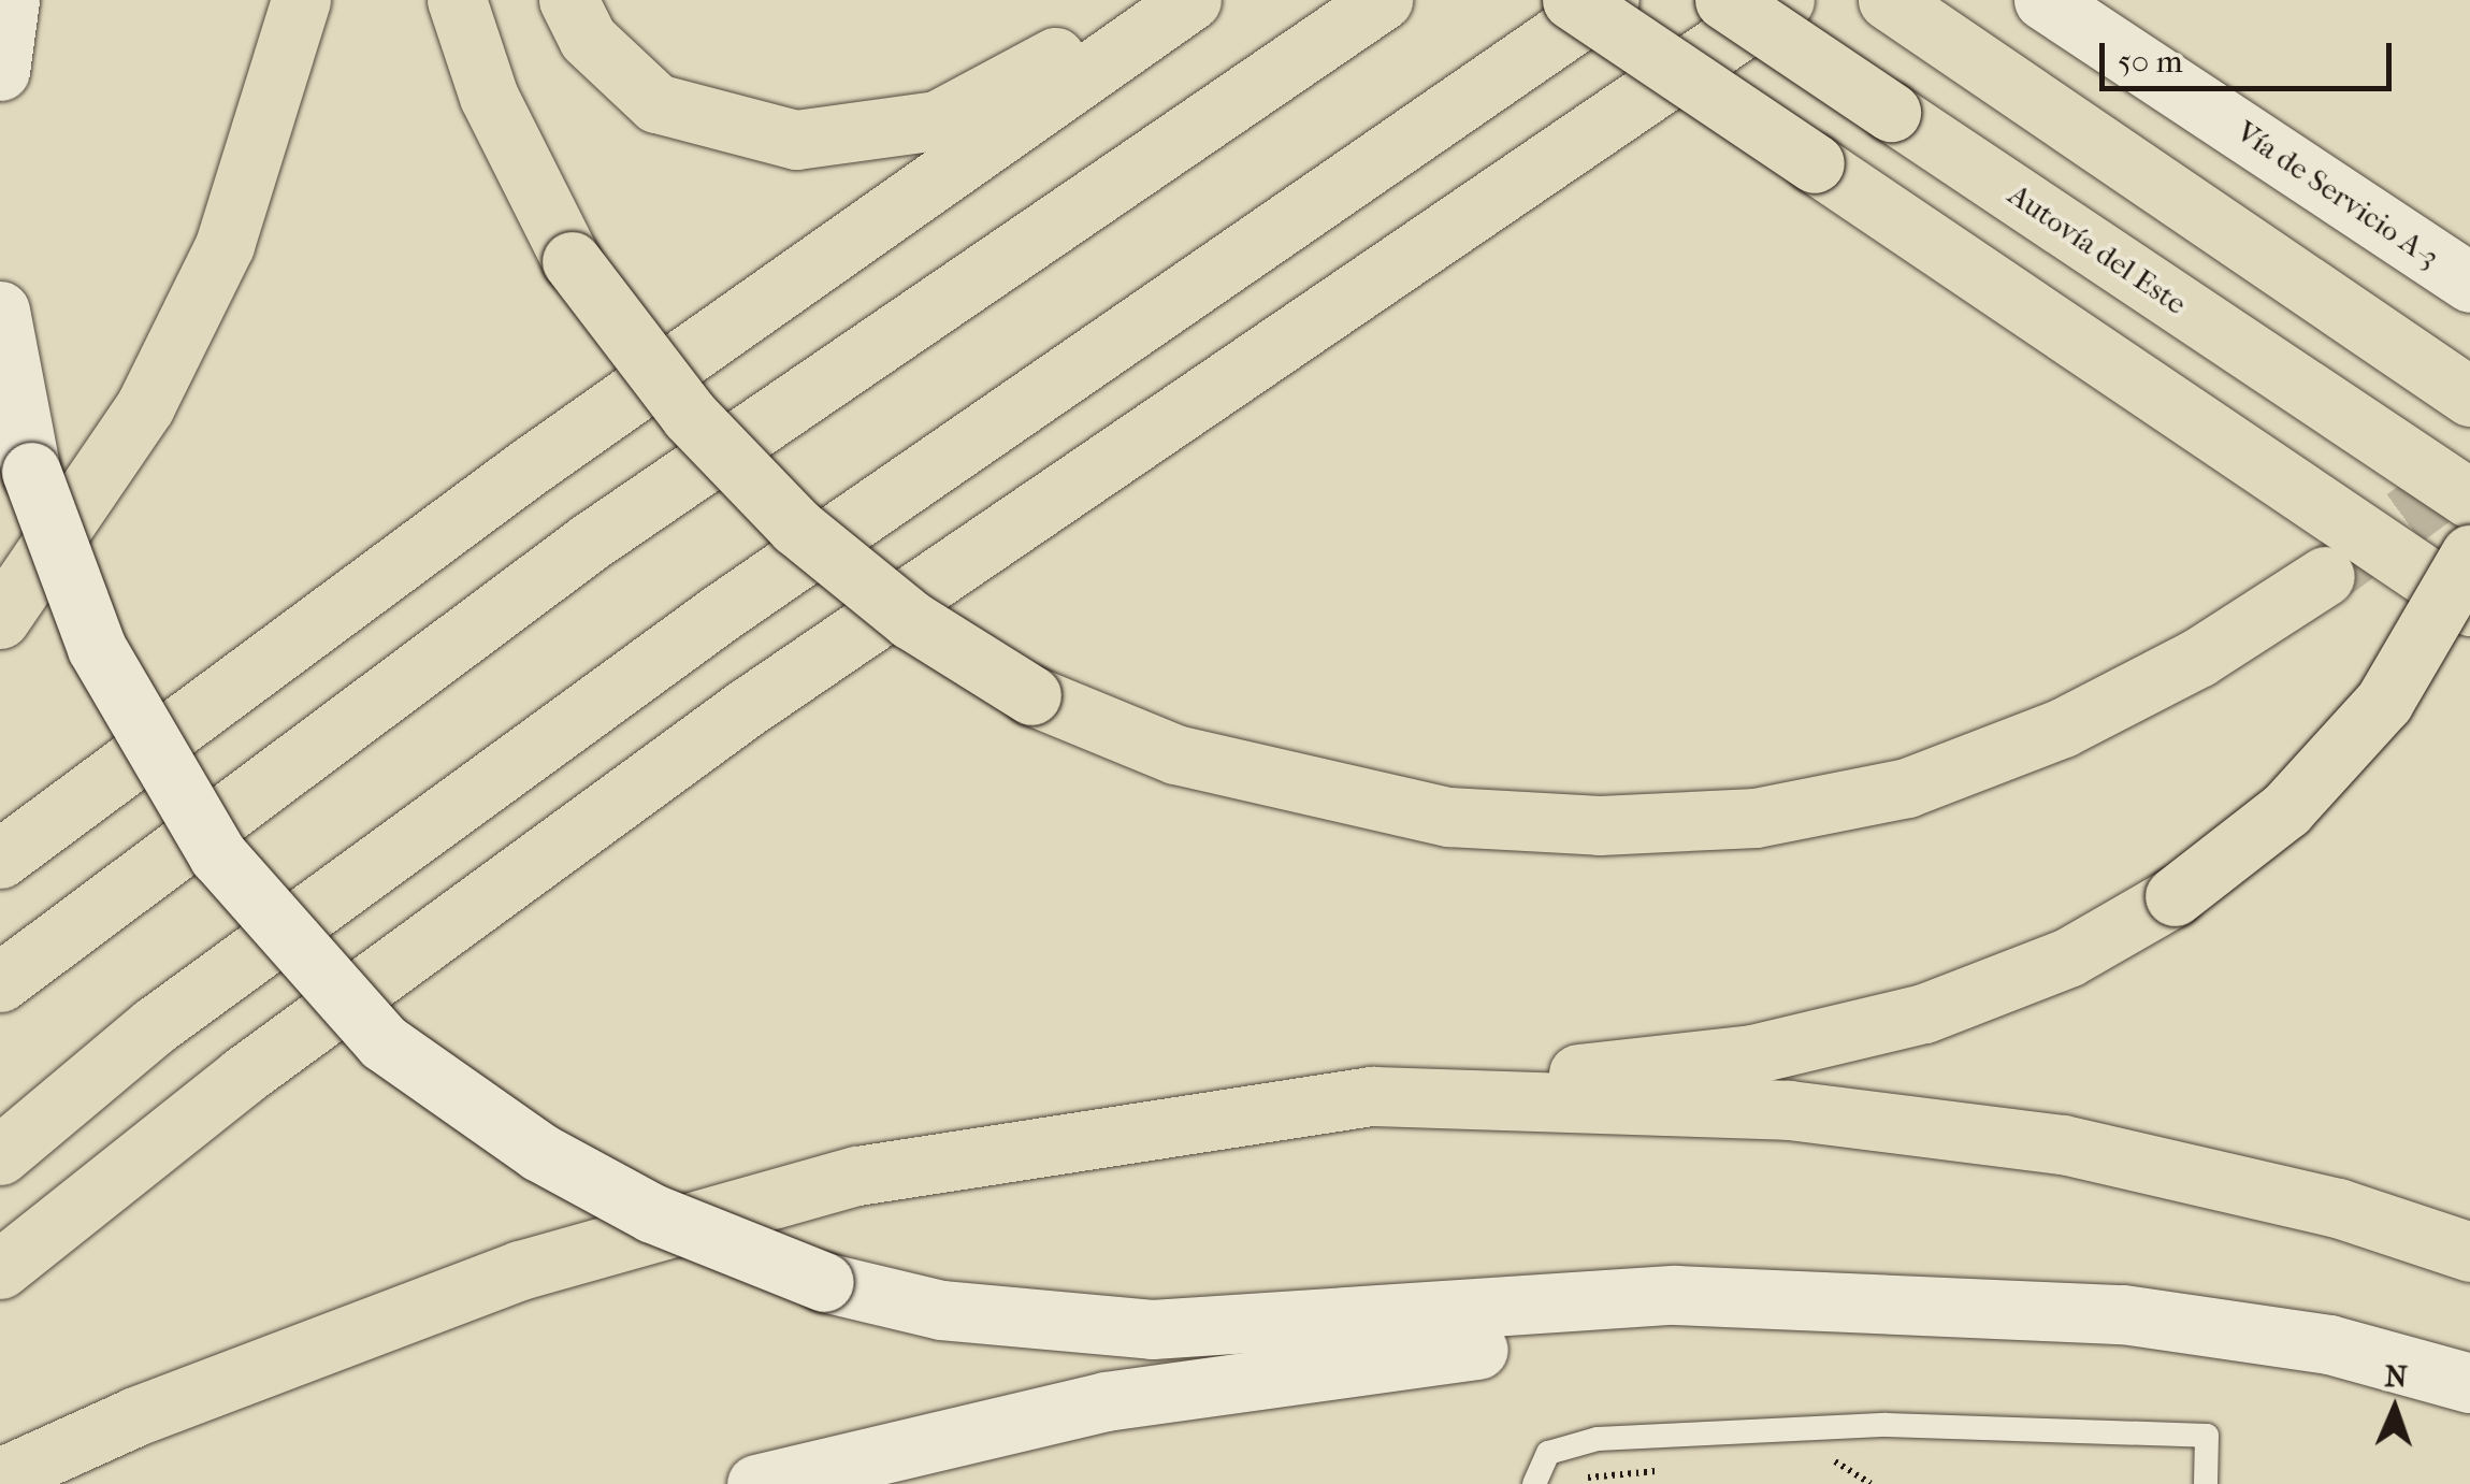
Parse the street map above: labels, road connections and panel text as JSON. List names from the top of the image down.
{
  "streets": {
    "highway": ["Autovía del Este"],
    "street": ["Vía de Servicio A-3"]
  },
  "scale_bar": "50 m",
  "north": "top"
}
